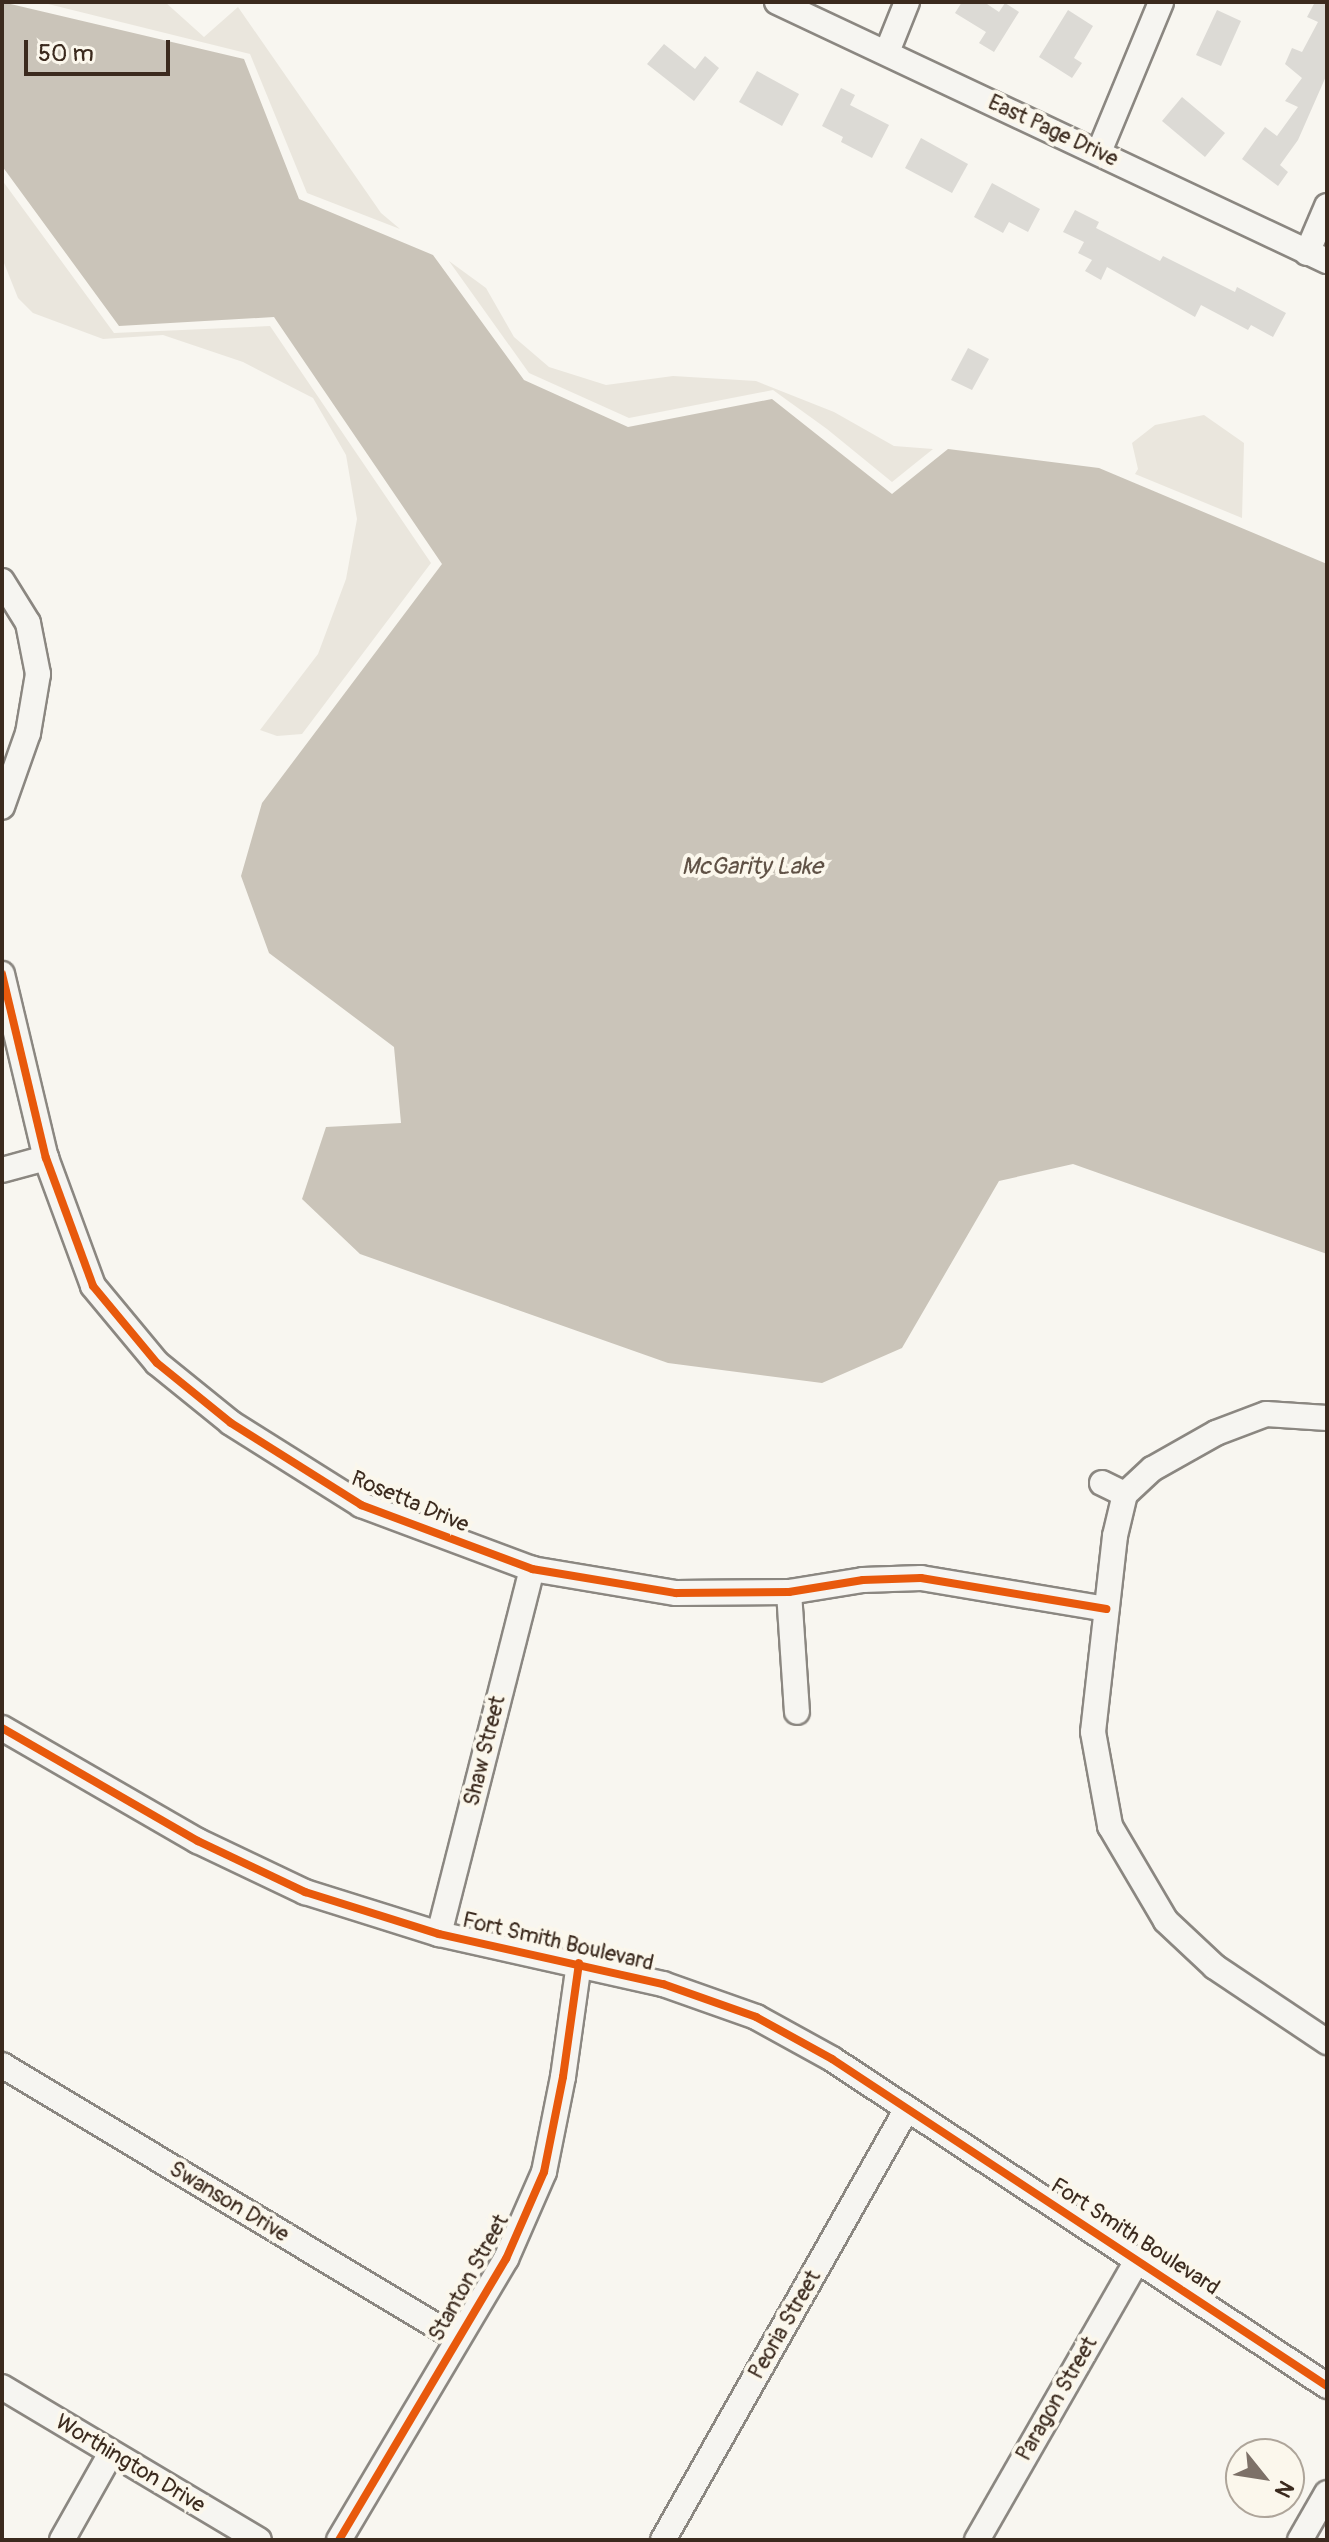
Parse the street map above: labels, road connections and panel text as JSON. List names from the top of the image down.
{
  "streets": {
    "street": [
      "East Page Drive",
      "Rosetta Drive",
      "Shaw Street",
      "Fort Smith Boulevard",
      "Swanson Drive",
      "Stanton Street",
      "Peoria Street",
      "Paragon Street",
      "Worthington Drive"
    ]
  },
  "crossings": [
    ["Rosetta Drive", "Shaw Street"],
    ["Shaw Street", "Fort Smith Boulevard"],
    ["Fort Smith Boulevard", "Stanton Street"],
    ["Fort Smith Boulevard", "Peoria Street"],
    ["Fort Smith Boulevard", "Paragon Street"],
    ["Swanson Drive", "Stanton Street"]
  ],
  "water": ["McGarity Lake"],
  "scale_bar": "50 m",
  "north": "bottom right"
}
